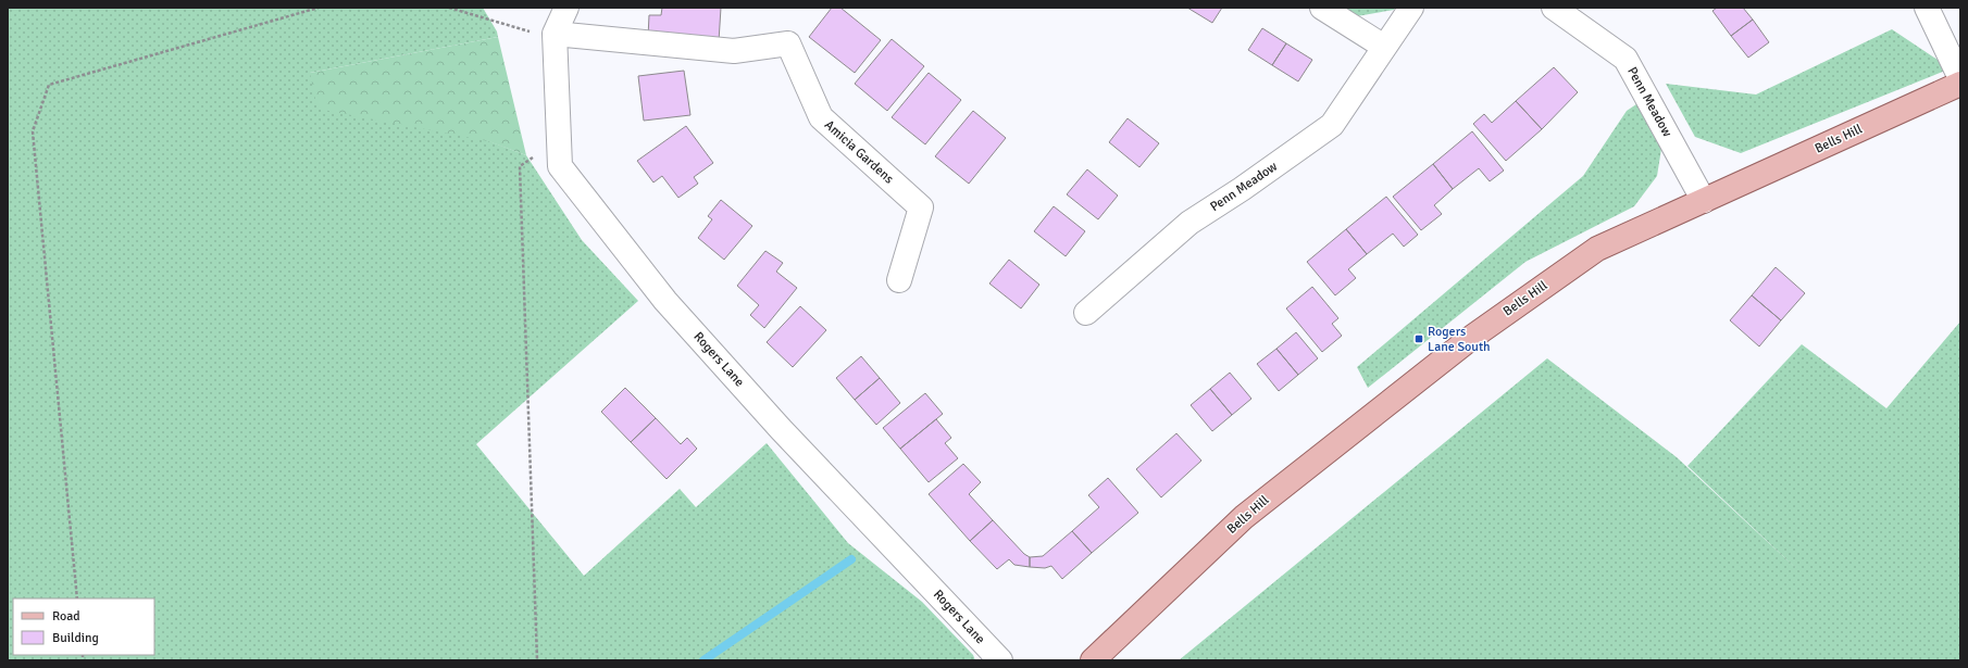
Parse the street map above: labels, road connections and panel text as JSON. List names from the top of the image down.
{
  "streets": {
    "main road": ["Bells Hill"],
    "street": ["Penn Meadow", "Amicia Gardens", "Rogers Lane"]
  },
  "crossings": [
    ["Penn Meadow", "Bells Hill"],
    ["Amicia Gardens", "Rogers Lane"]
  ],
  "places": {
    "transit": ["Rogers Lane South"]
  },
  "legend": ["Road", "Building"]
}
